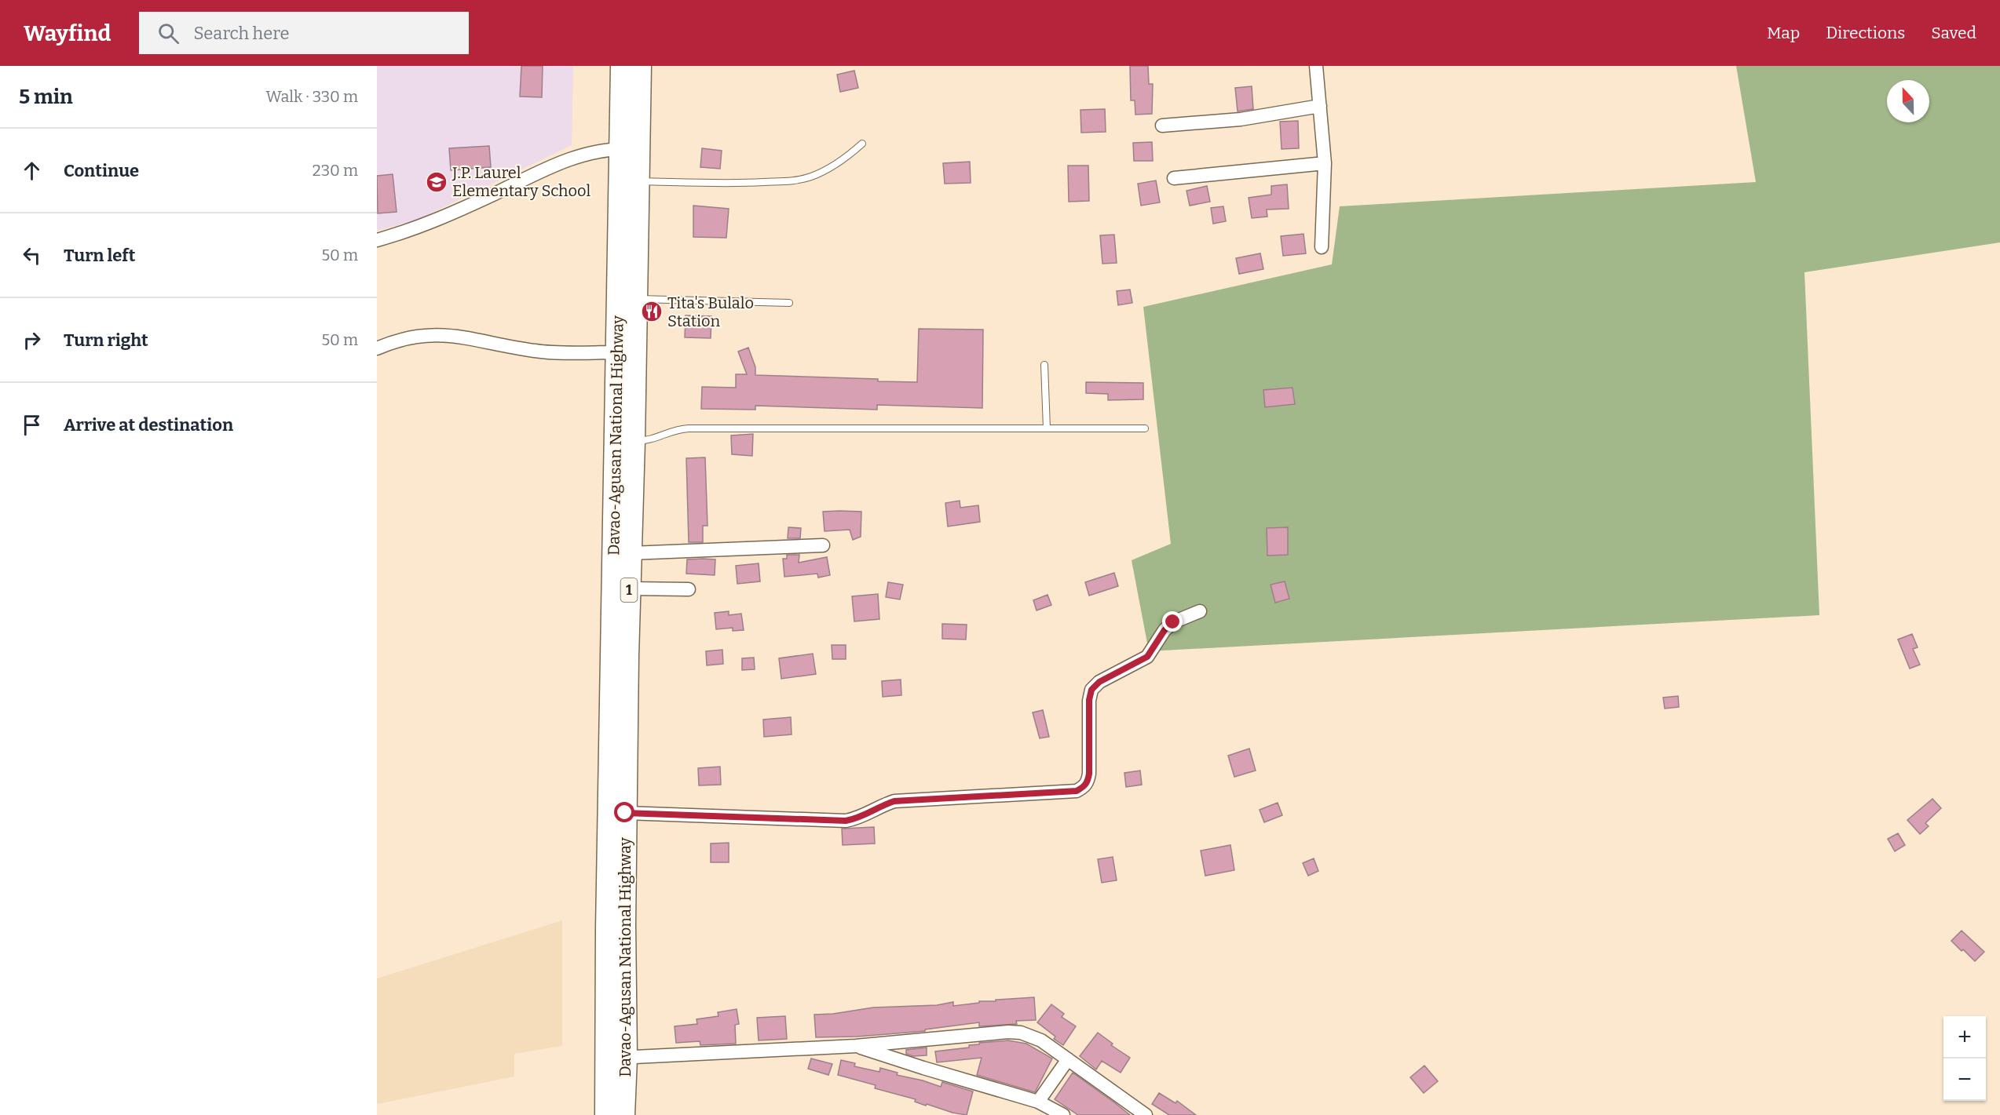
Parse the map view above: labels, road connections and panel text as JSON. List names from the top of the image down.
{
  "streets": {
    "highway": ["Davao-Agusan National Highway", "1"]
  },
  "places": {
    "school or university": ["J.P. Laurel Elementary School"],
    "restaurant": ["Tita's Bulalo Station"]
  },
  "north": "top",
  "page": {
    "header": "Wayfind",
    "search": "Search here",
    "nav": ["Map", "Directions", "Saved"],
    "heading": ["5 min", "Walk · 330 m"],
    "list": [
      ["Continue", "230 m"],
      ["Turn left", "50 m"],
      ["Turn right", "50 m"],
      "Arrive at destination"
    ],
    "map_buttons": ["+", "−"]
  }
}
